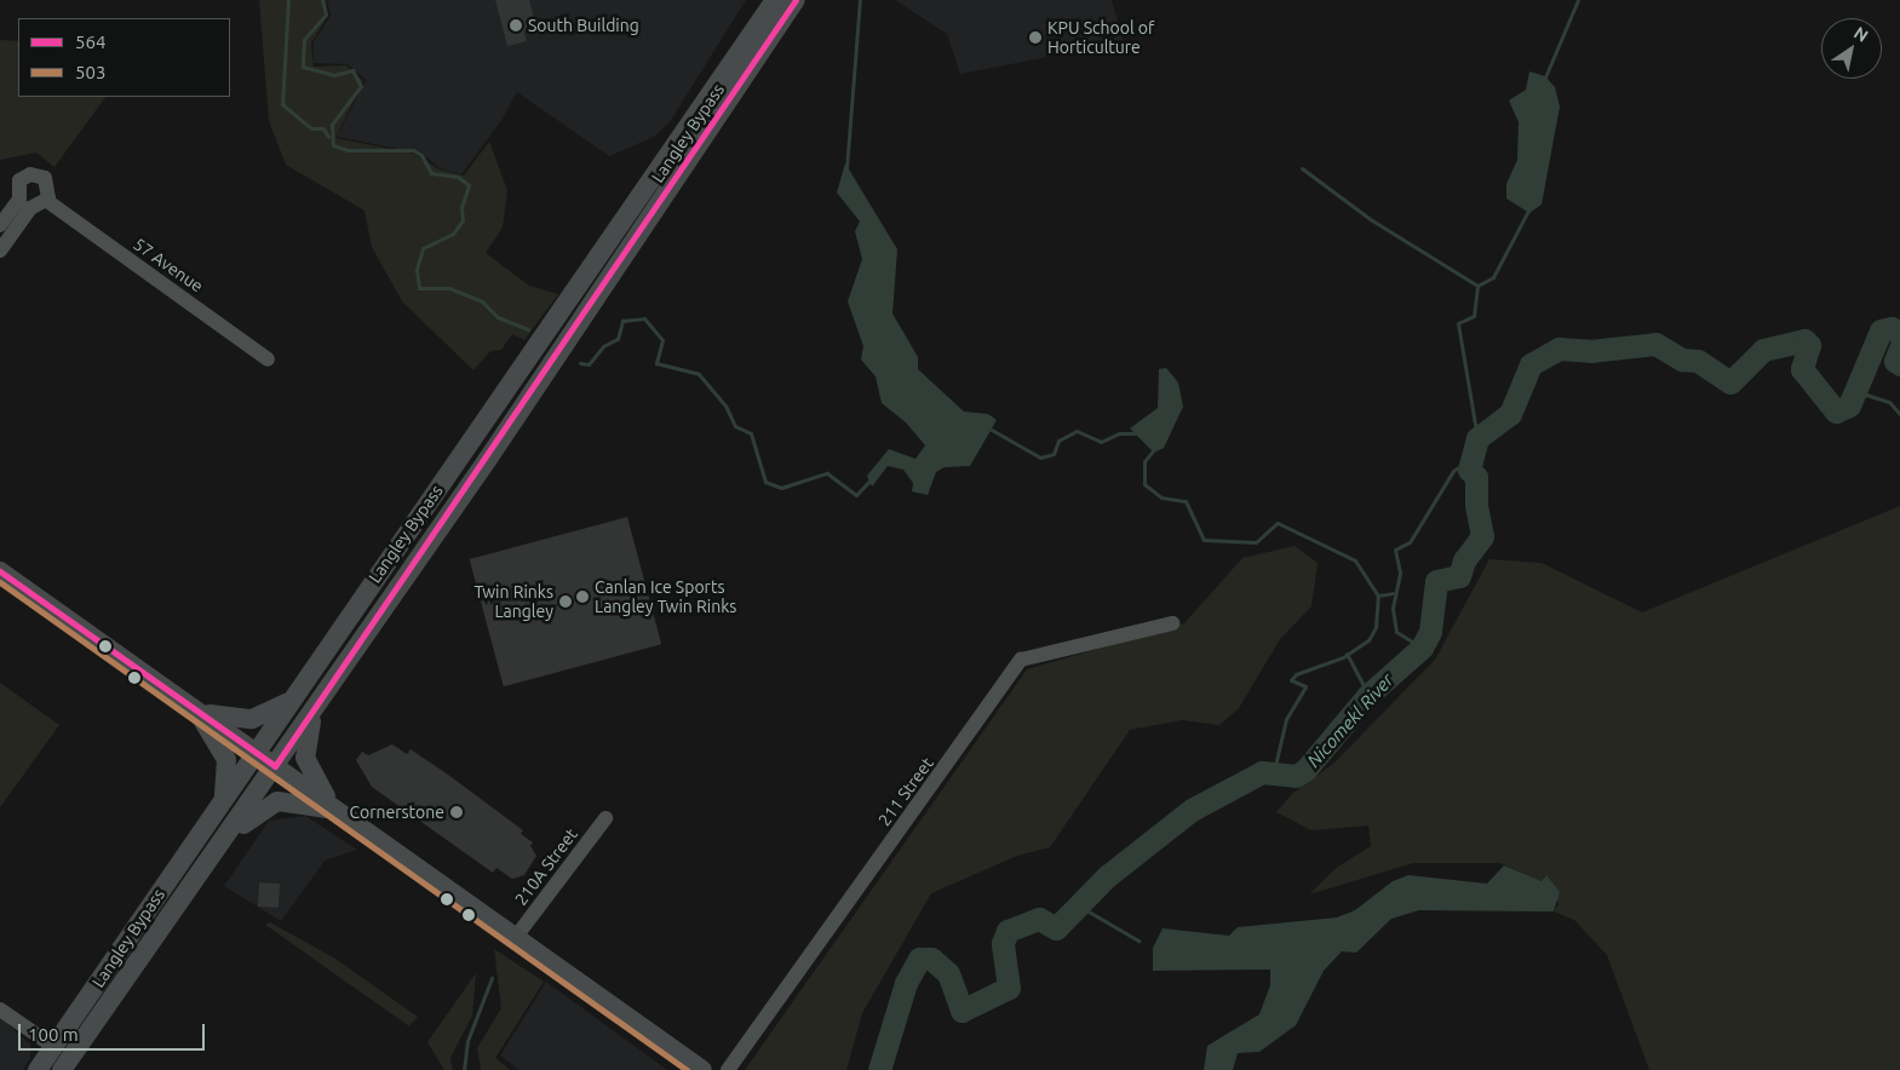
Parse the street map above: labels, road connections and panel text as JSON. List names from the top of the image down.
{
  "streets": {
    "main road": ["Langley Bypass"],
    "street": ["57 Avenue", "211 Street", "210A Street"]
  },
  "water": ["Nicomekl River"],
  "places": [
    "South Building",
    "KPU School of Horticulture",
    "Canlan Ice Sports Langley Twin Rinks",
    "Twin Rinks Langley",
    "Cornerstone"
  ],
  "lines": ["transit line 564", "transit line 503"],
  "legend": ["564", "503"],
  "scale_bar": "100 m",
  "north": "top right"
}
